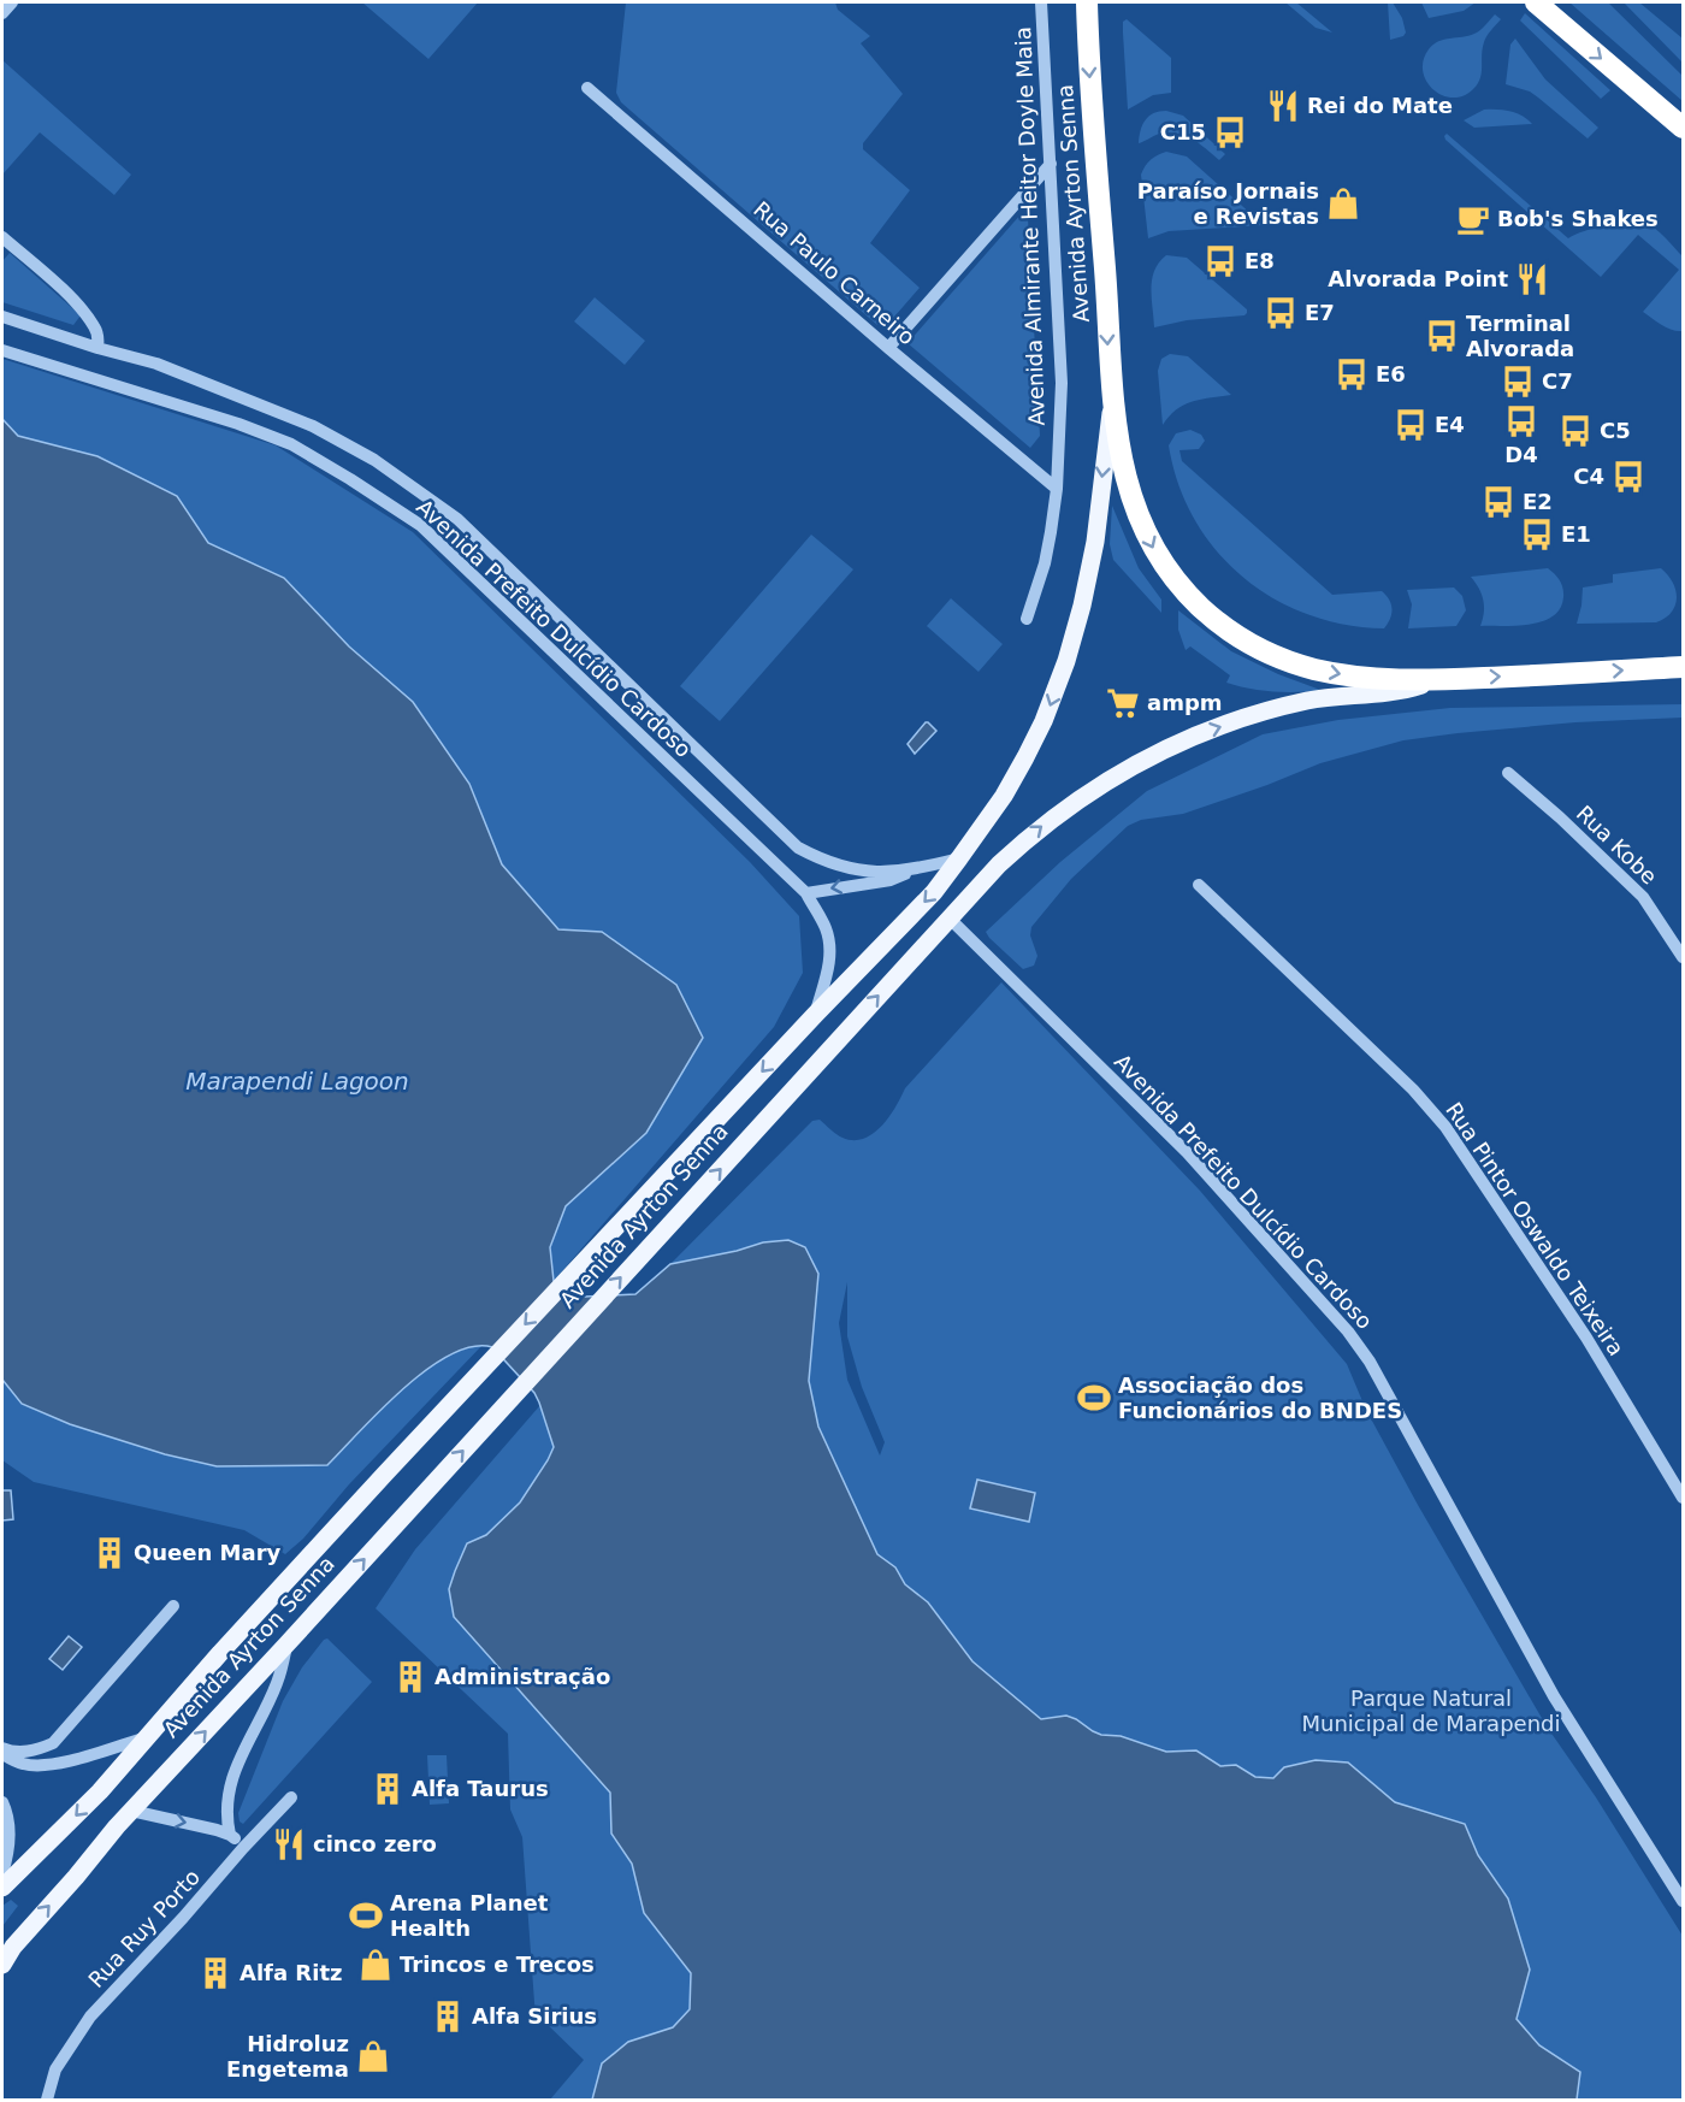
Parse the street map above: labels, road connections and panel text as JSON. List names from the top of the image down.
{
  "streets": {
    "highway": ["Avenida Ayrton Senna"],
    "street": [
      "Avenida Almirante Heitor Doyle Maia",
      "Rua Paulo Carneiro",
      "Avenida Prefeito Dulcídio Cardoso",
      "Rua Kobe",
      "Rua Pintor Oswaldo Teixeira",
      "Rua Ruy Porto"
    ]
  },
  "crossings": [
    ["Avenida Ayrton Senna", "Avenida Prefeito Dulcídio Cardoso"],
    ["Avenida Almirante Heitor Doyle Maia", "Rua Paulo Carneiro"]
  ],
  "water": ["Marapendi Lagoon"],
  "parks": ["Parque Natural Municipal de Marapendi"],
  "places": {
    "restaurant": ["Rei do Mate", "Alvorada Point", "cinco zero"],
    "bus stop": [
      "C15",
      "E8",
      "E7",
      "Terminal Alvorada",
      "E6",
      "C7",
      "D4",
      "E4",
      "C5",
      "C4",
      "E2",
      "E1"
    ],
    "shop": ["Paraíso Jornais e Revistas", "Trincos e Trecos", "Hidroluz Engetema"],
    "cafe": ["Bob's Shakes"],
    "supermarket": ["ampm"],
    "sports": ["Associação dos Funcionários do BNDES", "Arena Planet Health"],
    "building": [
      "Queen Mary",
      "Administração",
      "Alfa Taurus",
      "Alfa Ritz",
      "Alfa Sirius"
    ]
  }
}
